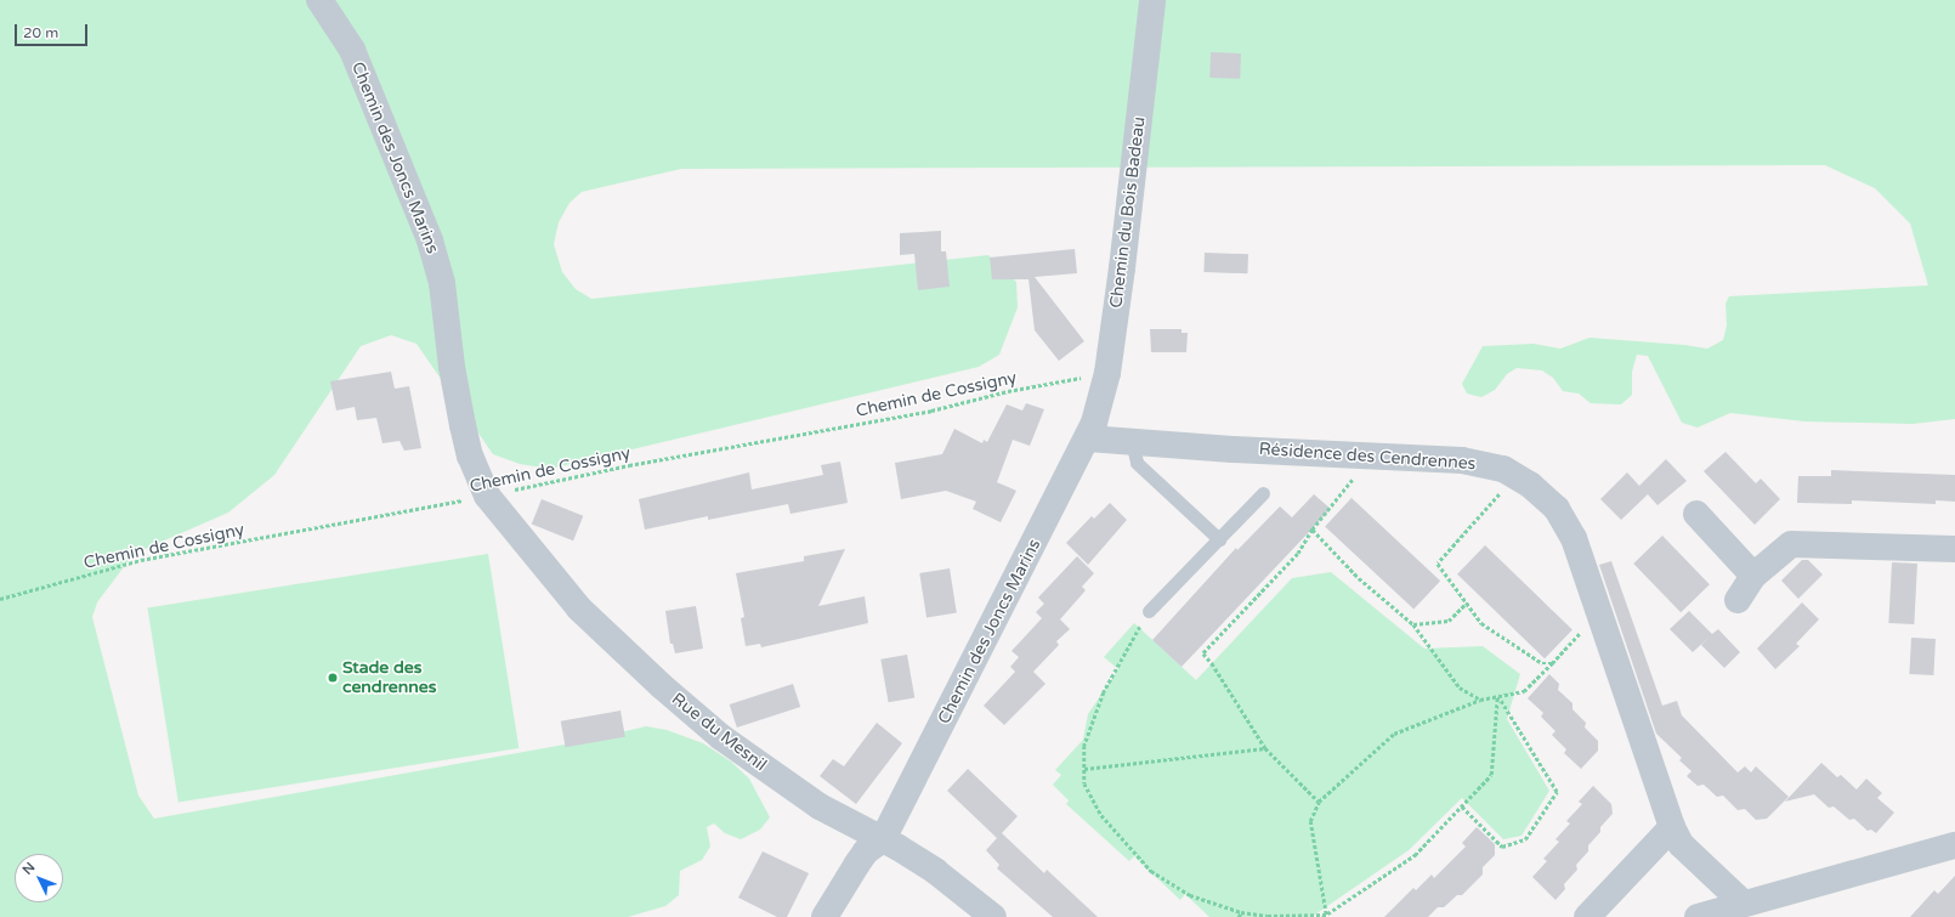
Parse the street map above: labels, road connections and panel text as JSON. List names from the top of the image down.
{
  "streets": {
    "street": [
      "Chemin des Joncs Marins",
      "Chemin du Bois Badeau",
      "Résidence des Cendrennes",
      "Rue du Mesnil"
    ],
    "path": ["Chemin de Cossigny"]
  },
  "crossings": [
    ["Chemin des Joncs Marins", "Chemin du Bois Badeau"],
    ["Chemin des Joncs Marins", "Chemin de Cossigny"],
    ["Chemin des Joncs Marins", "Résidence des Cendrennes"],
    ["Chemin des Joncs Marins", "Rue du Mesnil"],
    ["Chemin du Bois Badeau", "Chemin de Cossigny"],
    ["Chemin du Bois Badeau", "Résidence des Cendrennes"],
    ["Chemin de Cossigny", "Rue du Mesnil"]
  ],
  "places": ["Stade des cendrennes"],
  "scale_bar": "20 m",
  "north": "top left"
}
